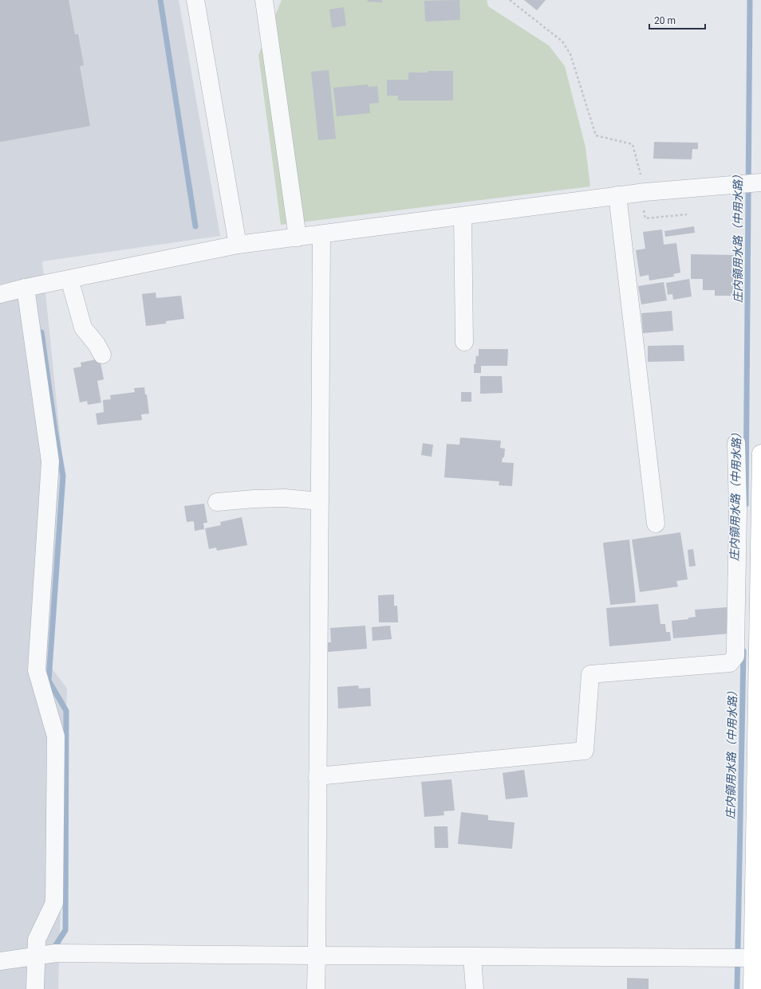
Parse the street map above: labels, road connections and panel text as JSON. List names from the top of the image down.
{
  "water": ["庄内領用水路（中用水路）"],
  "scale_bar": "20 m"
}
